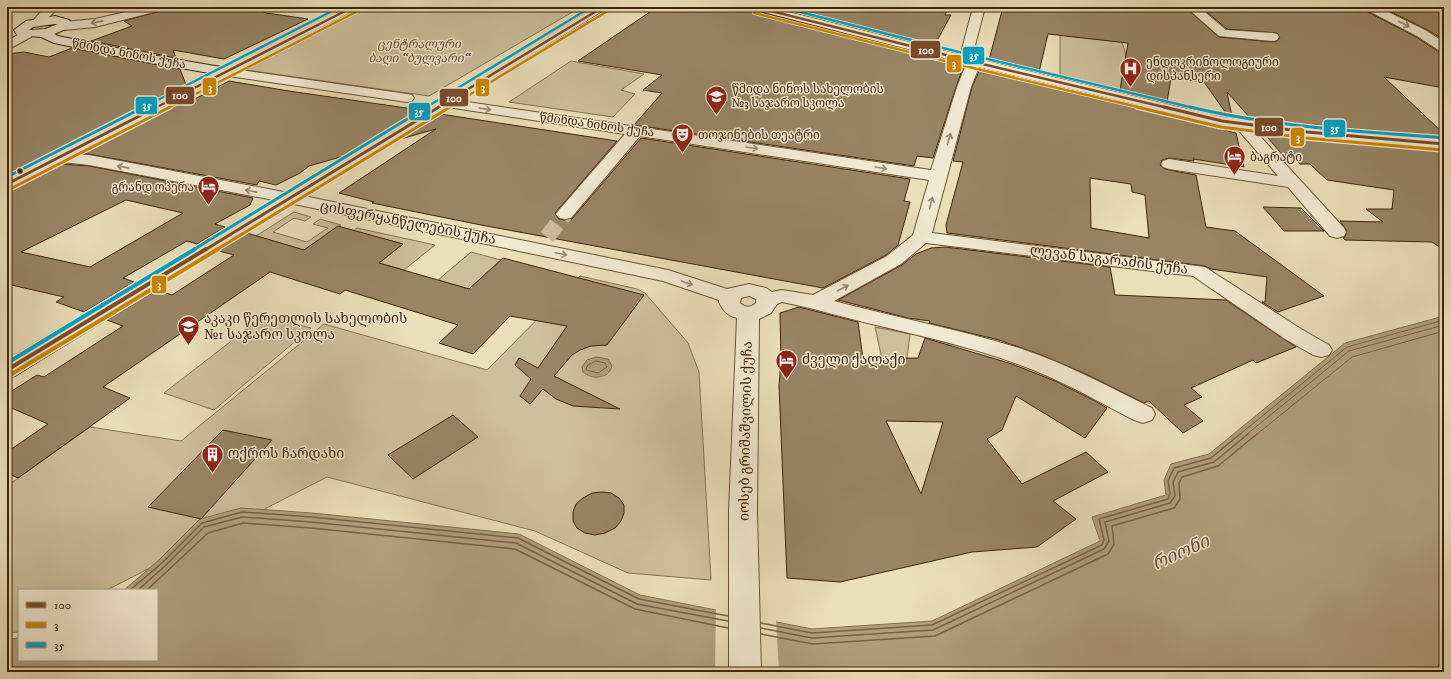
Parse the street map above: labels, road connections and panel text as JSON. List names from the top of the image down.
{
  "streets": {
    "street": [
      "წმინდა ნინოს ქუჩა",
      "ცისფერყანწელების ქუჩა",
      "ლევან საგარაძის ქუჩა",
      "იოსებ გრიშაშვილის ქუჩა"
    ]
  },
  "crossings": [
    ["ცისფერყანწელების ქუჩა", "იოსებ გრიშაშვილის ქუჩა"]
  ],
  "water": ["რიონი"],
  "parks": ["ცენტრალური ბაღი “ბულვარი“"],
  "places": {
    "hospital": ["ენდოკრინოლოგიური დისპანსერი"],
    "school or university": ["წმიდა ნინოს სახელობის №3 საჯარო სკოლა", "აკაკი წერეთლის სახელობის №1 საჯარო სკოლა"],
    "theatre": ["თოჯინების თეატრი"],
    "hotel": ["ბაგრატი", "გრანდ ოპერა", "ძველი ქალაქი"],
    "building": ["ოქროს ჩარდახი"]
  },
  "lines": ["transit line 100", "transit line 35", "transit line 3"],
  "legend": ["100", "3", "35"]
}
